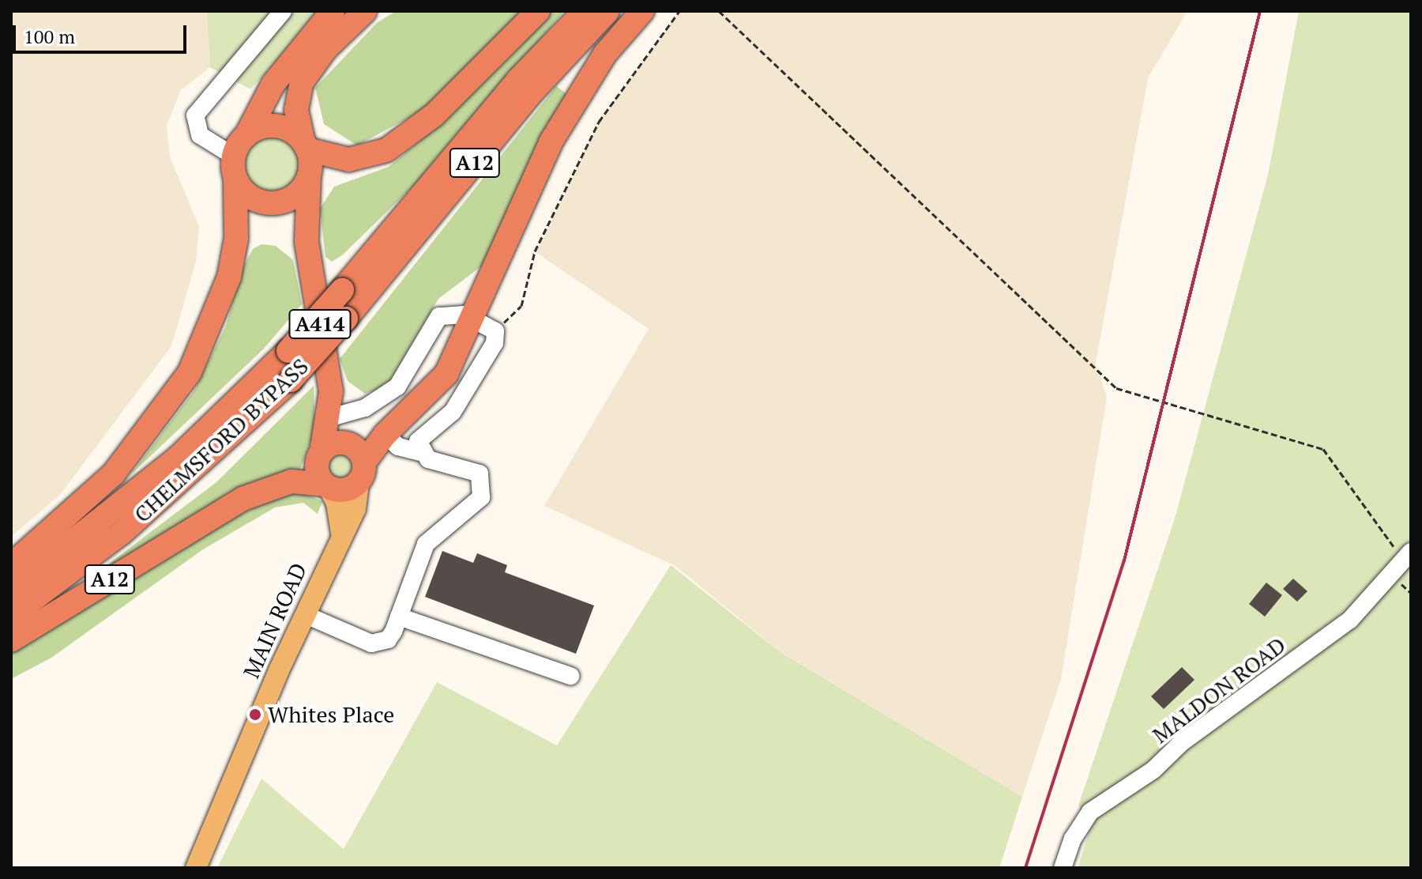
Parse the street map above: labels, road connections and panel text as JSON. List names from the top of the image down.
{
  "streets": {
    "highway": ["A12", "A414", "CHELMSFORD BYPASS"],
    "main road": ["MAIN ROAD"],
    "street": ["MALDON ROAD"]
  },
  "crossings": [
    ["A12", "A414"],
    ["A12", "MAIN ROAD"],
    ["A414", "MAIN ROAD"]
  ],
  "places": ["Whites Place"],
  "scale_bar": "100 m"
}
